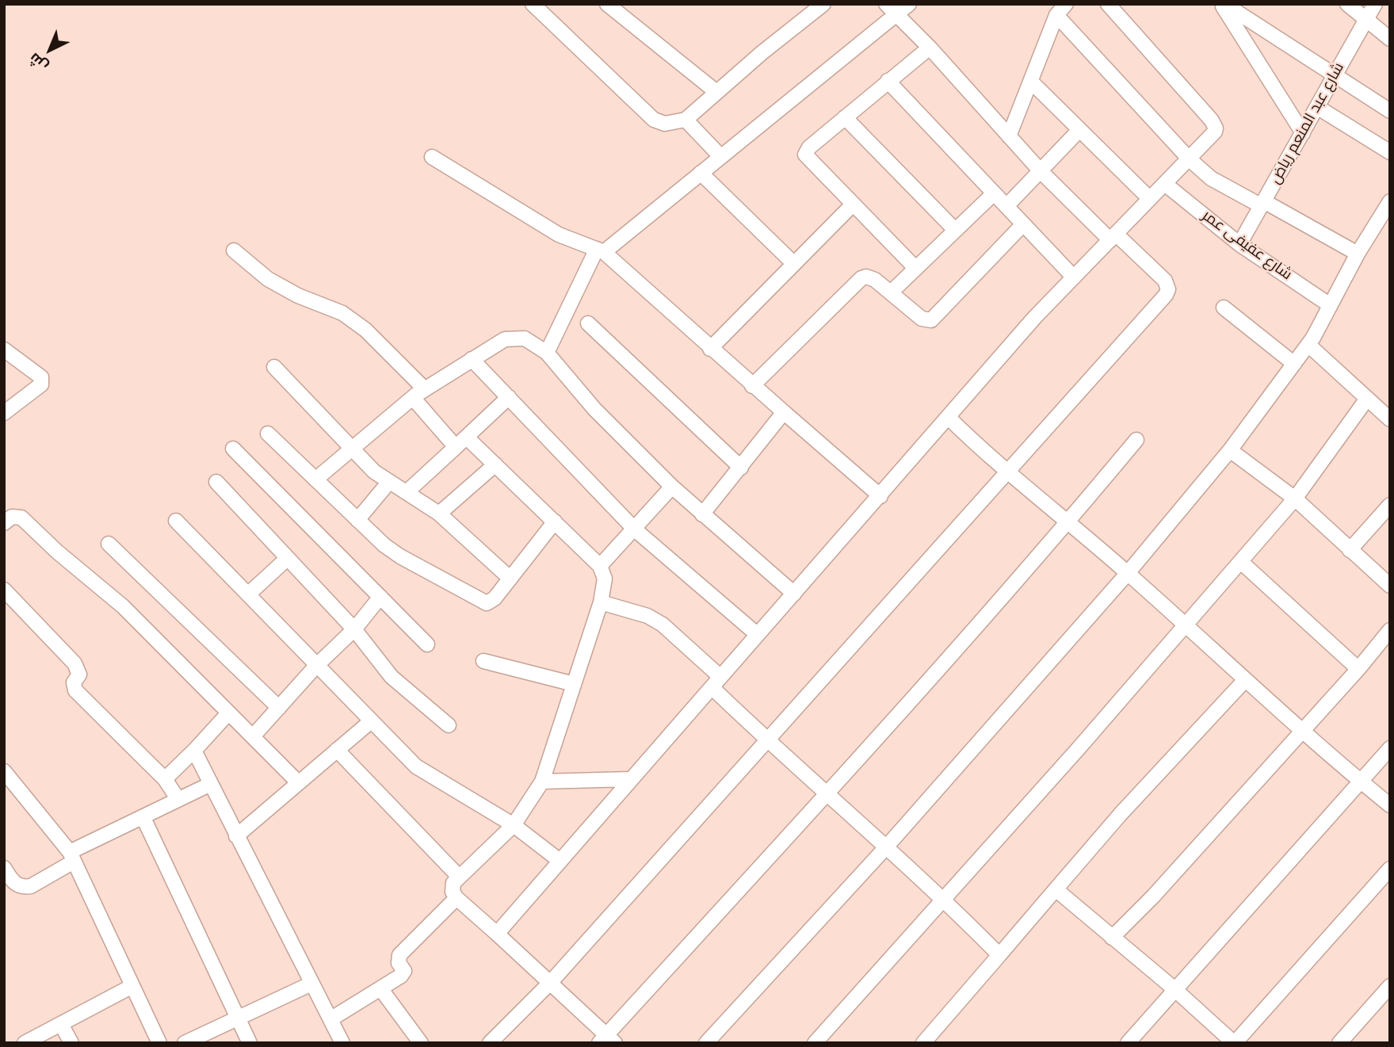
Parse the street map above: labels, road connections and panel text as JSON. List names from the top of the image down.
{
  "streets": {
    "street": ["شارع عبد المنعم رياض", "شارع عفيفى عمر"]
  },
  "crossings": [
    ["شارع عبد المنعم رياض", "شارع عفيفى عمر"]
  ],
  "north": "bottom left"
}
